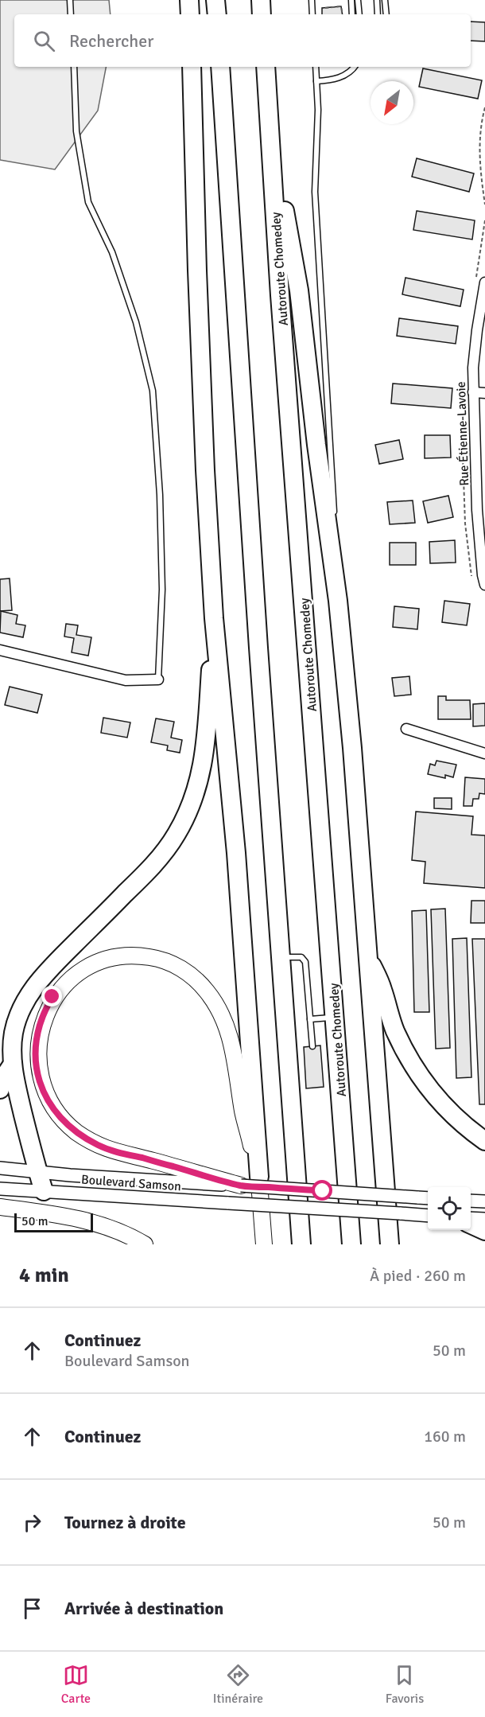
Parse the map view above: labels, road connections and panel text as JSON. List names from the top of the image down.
{
  "streets": {
    "highway": ["Autoroute Chomedey"],
    "street": ["Rue Étienne-Lavoie", "Boulevard Samson"]
  },
  "scale_bar": "50 m",
  "north": "bottom left",
  "page": {
    "search": "Rechercher",
    "scale": "50 m",
    "heading": ["4 min", "À pied · 260 m"],
    "list": [
      ["Continuez", "Boulevard Samson", "50 m"],
      ["Continuez", "160 m"],
      ["Tournez à droite", "50 m"],
      "Arrivée à destination"
    ],
    "nav": ["Carte", "Itinéraire", "Favoris"]
  }
}
